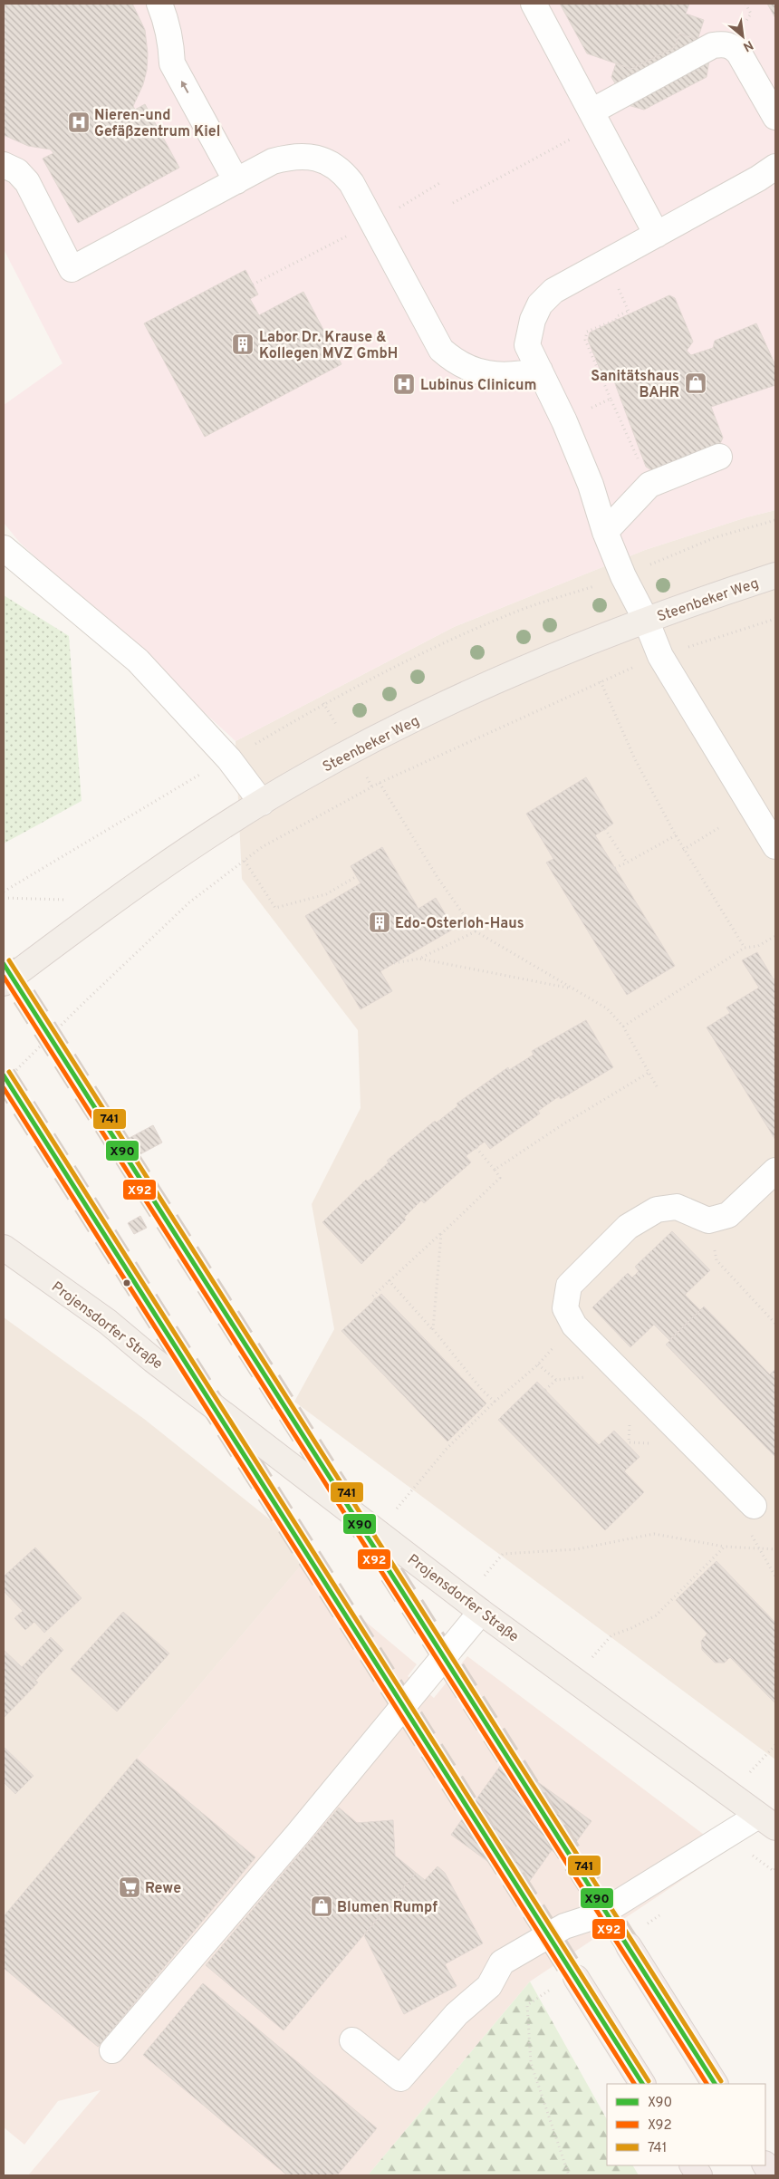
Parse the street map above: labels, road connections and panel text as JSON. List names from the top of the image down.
{
  "streets": {
    "main road": ["Steenbeker Weg", "Projensdorfer Straße"]
  },
  "places": {
    "hospital": ["Nieren-und Gefäßzentrum Kiel", "Lubinus Clinicum"],
    "building": ["Labor Dr. Krause & Kollegen MVZ GmbH", "Edo-Osterloh-Haus"],
    "shop": ["Sanitätshaus BAHR", "Blumen Rumpf"],
    "supermarket": ["Rewe"]
  },
  "lines": ["transit line 741", "transit line X90", "transit line X92"],
  "legend": ["X90", "X92", "741"],
  "north": "bottom right"
}
